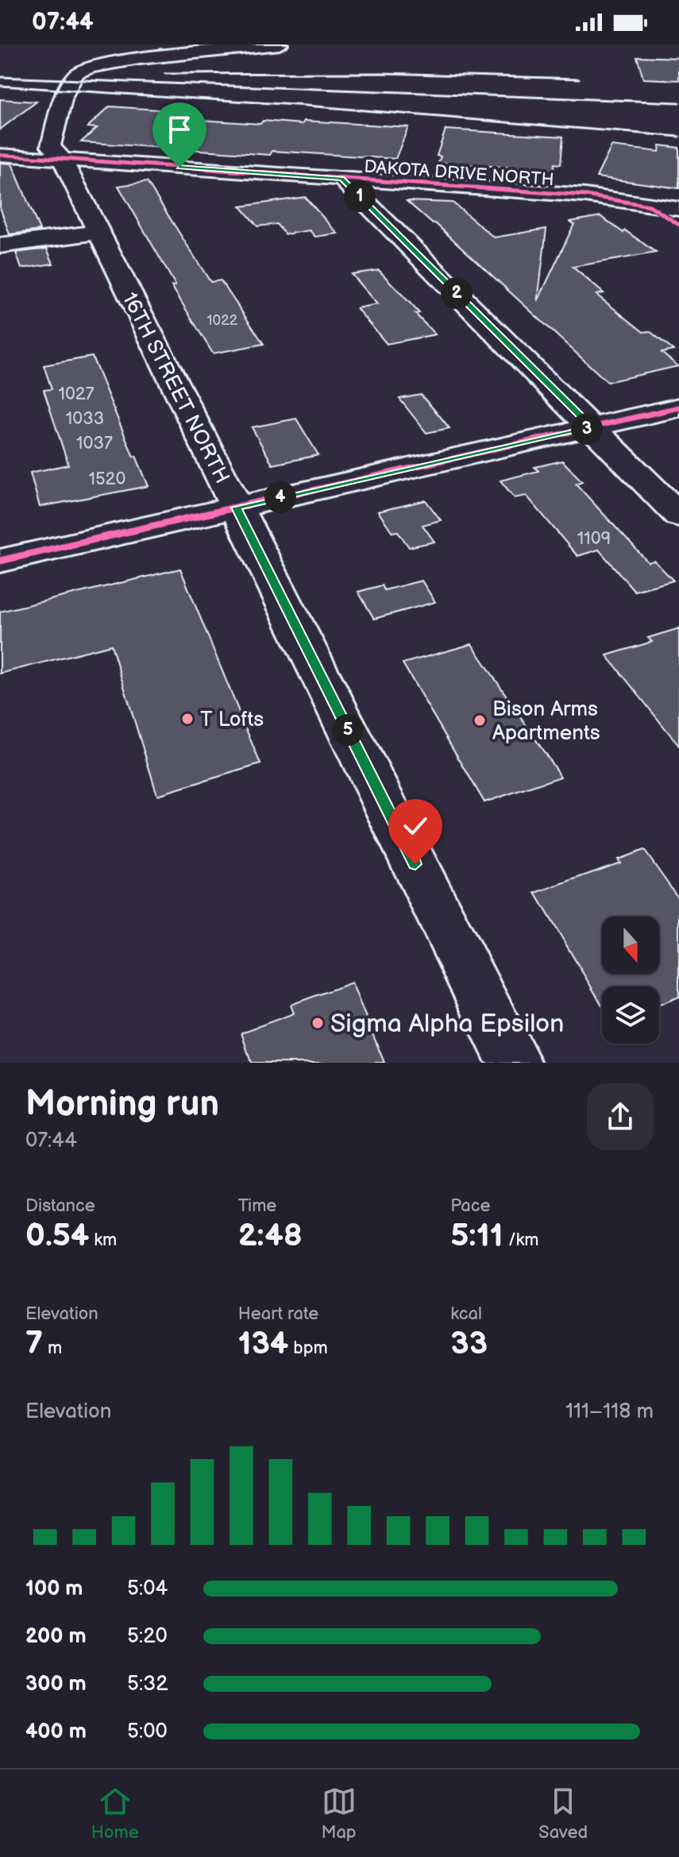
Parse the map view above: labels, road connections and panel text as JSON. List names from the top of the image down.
{
  "streets": {
    "street": ["DAKOTA DRIVE NORTH", "16TH STREET NORTH"]
  },
  "crossings": [
    ["DAKOTA DRIVE NORTH", "16TH STREET NORTH"]
  ],
  "places": ["T Lofts", "Bison Arms Apartments", "Sigma Alpha Epsilon"],
  "house_numbers": [
    "1022",
    "1027",
    "1033",
    "1037",
    "1520",
    "1109"
  ],
  "north": "bottom",
  "page": {
    "status": "07:44",
    "pins": [
      "1",
      "2",
      "3",
      "4",
      "5"
    ],
    "heading": ["Morning run", "07:44"],
    "stats": [
      ["Distance", "0.54 km"],
      ["Time", "2:48"],
      ["Pace", "5:11 /km"],
      ["Elevation", "7 m"],
      ["Heart rate", "134 bpm"],
      ["kcal", "33"]
    ],
    "chart": ["Elevation", "111–118 m"],
    "list": [
      {
        "name": "100 m",
        "note": "5:04"
      },
      {
        "name": "200 m",
        "note": "5:20"
      },
      {
        "name": "300 m",
        "note": "5:32"
      },
      {
        "name": "400 m",
        "note": "5:00"
      }
    ],
    "tabs": ["Home", "Map", "Saved"]
  }
}
